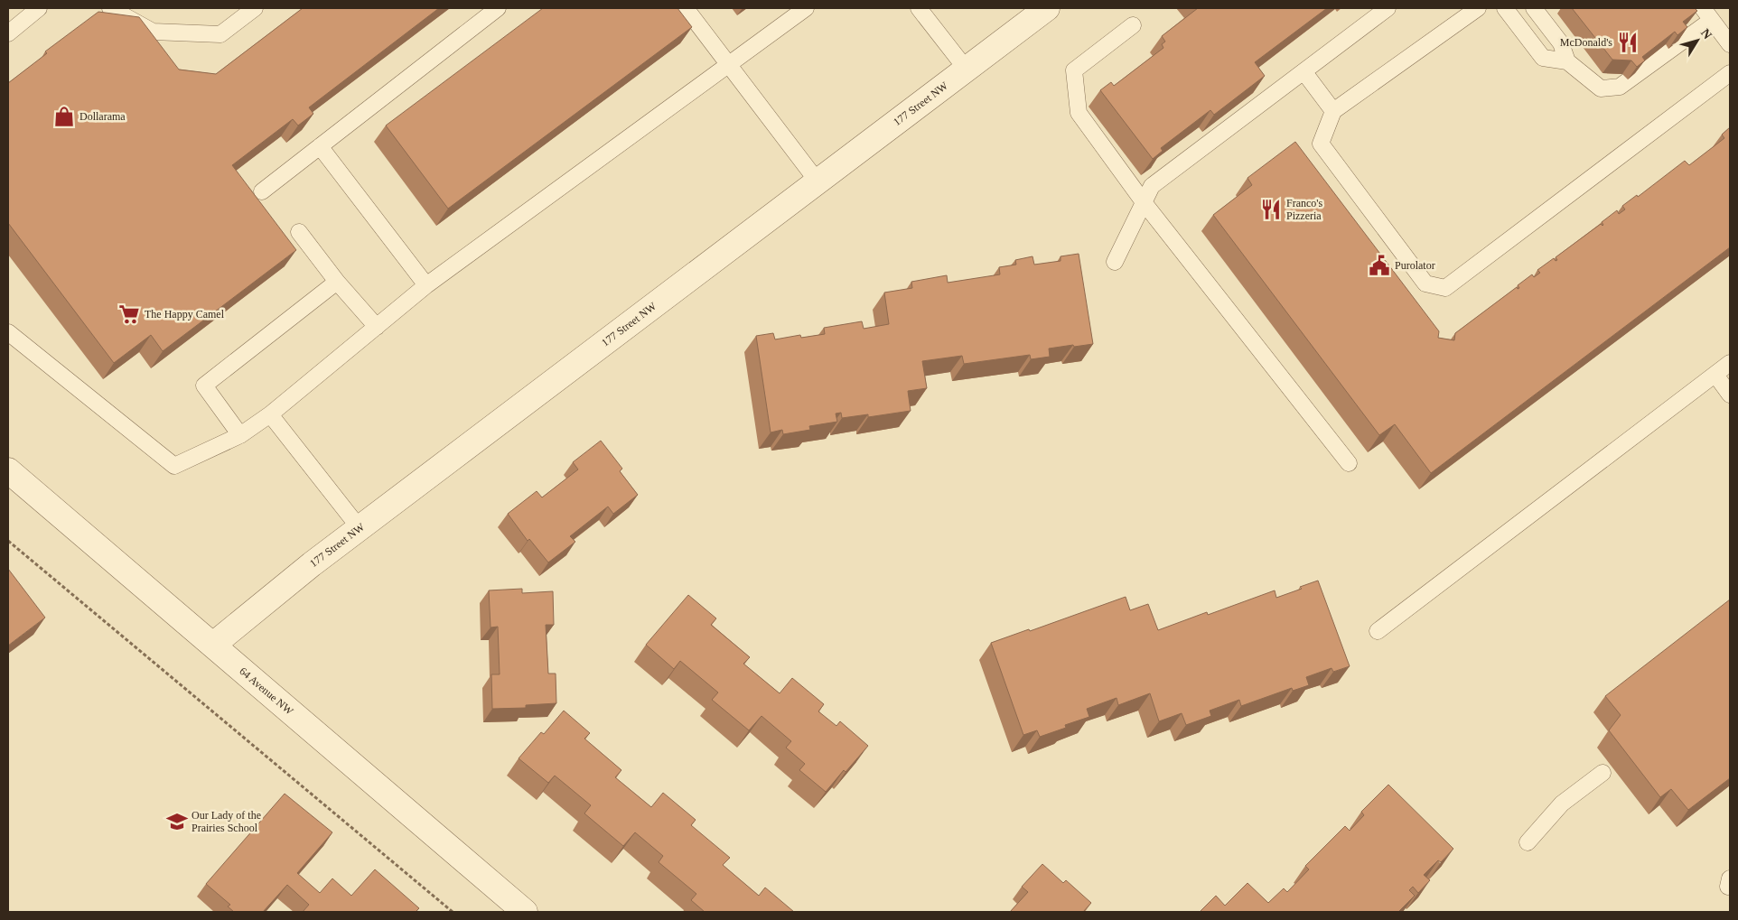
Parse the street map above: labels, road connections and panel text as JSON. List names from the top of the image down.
{
  "streets": {
    "street": ["177 Street NW", "64 Avenue NW"]
  },
  "crossings": [
    ["177 Street NW", "64 Avenue NW"]
  ],
  "places": {
    "restaurant": ["McDonald's", "Franco's Pizzeria"],
    "shop": ["Dollarama"],
    "public building": ["Purolator"],
    "supermarket": ["The Happy Camel"],
    "school or university": ["Our Lady of the Prairies School"]
  },
  "north": "top right"
}
